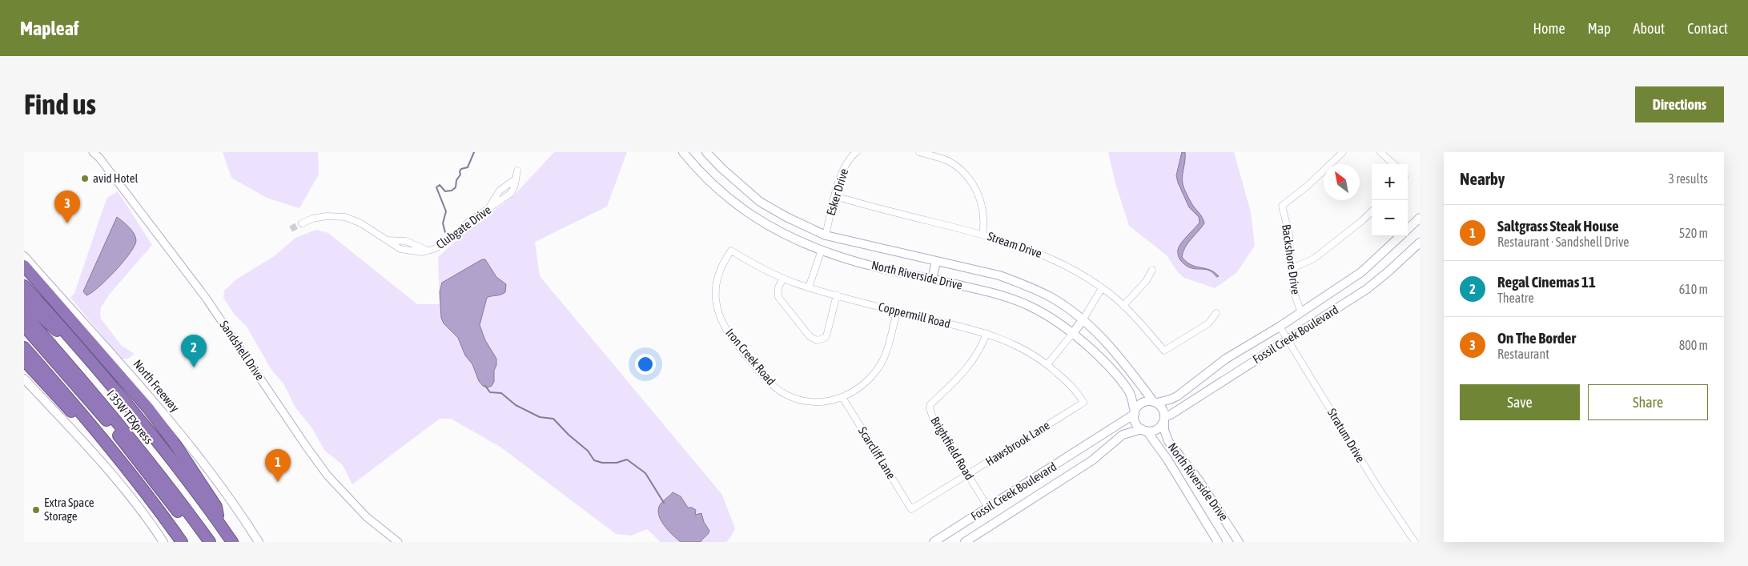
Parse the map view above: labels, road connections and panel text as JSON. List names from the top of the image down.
{
  "streets": {
    "highway": ["I 35W TEXpress"],
    "main road": ["North Riverside Drive", "Fossil Creek Boulevard", "North Freeway"],
    "street": [
      "Esker Drive",
      "Clubgate Drive",
      "Stream Drive",
      "Backshore Drive",
      "Coppermill Road",
      "Sandshell Drive",
      "Iron Creek Road",
      "Stratum Drive",
      "Hawsbrook Lane",
      "Brightfield Road",
      "Scarcliff Lane"
    ]
  },
  "crossings": [
    ["Esker Drive", "Stream Drive"],
    ["Esker Drive", "North Riverside Drive"],
    ["Backshore Drive", "Fossil Creek Boulevard"],
    ["North Riverside Drive", "Fossil Creek Boulevard"],
    ["Coppermill Road", "Iron Creek Road"],
    ["Coppermill Road", "Hawsbrook Lane"],
    ["Coppermill Road", "Brightfield Road"],
    ["Fossil Creek Boulevard", "Stratum Drive"],
    ["Fossil Creek Boulevard", "Brightfield Road"],
    ["Iron Creek Road", "Scarcliff Lane"],
    ["Hawsbrook Lane", "Brightfield Road"],
    ["Hawsbrook Lane", "Scarcliff Lane"]
  ],
  "places": ["avid Hotel", "Extra Space Storage"],
  "north": "top left",
  "page": {
    "header": "Mapleaf",
    "nav": [
      "Home",
      "Map",
      "About",
      "Contact"
    ],
    "buttons": [
      "Directions",
      ["Save", "Share"]
    ],
    "title": "Find us",
    "heading": ["Nearby", "3 results"],
    "map_buttons": ["+", "−"],
    "pins": ["3", "2", "1"],
    "list": [
      {
        "mark": "1",
        "name": "Saltgrass Steak House",
        "note": "Restaurant · Sandshell Drive",
        "value": "520 m"
      },
      {
        "mark": "2",
        "name": "Regal Cinemas 11",
        "note": "Theatre",
        "value": "610 m"
      },
      {
        "mark": "3",
        "name": "On The Border",
        "note": "Restaurant",
        "value": "800 m"
      }
    ]
  }
}
